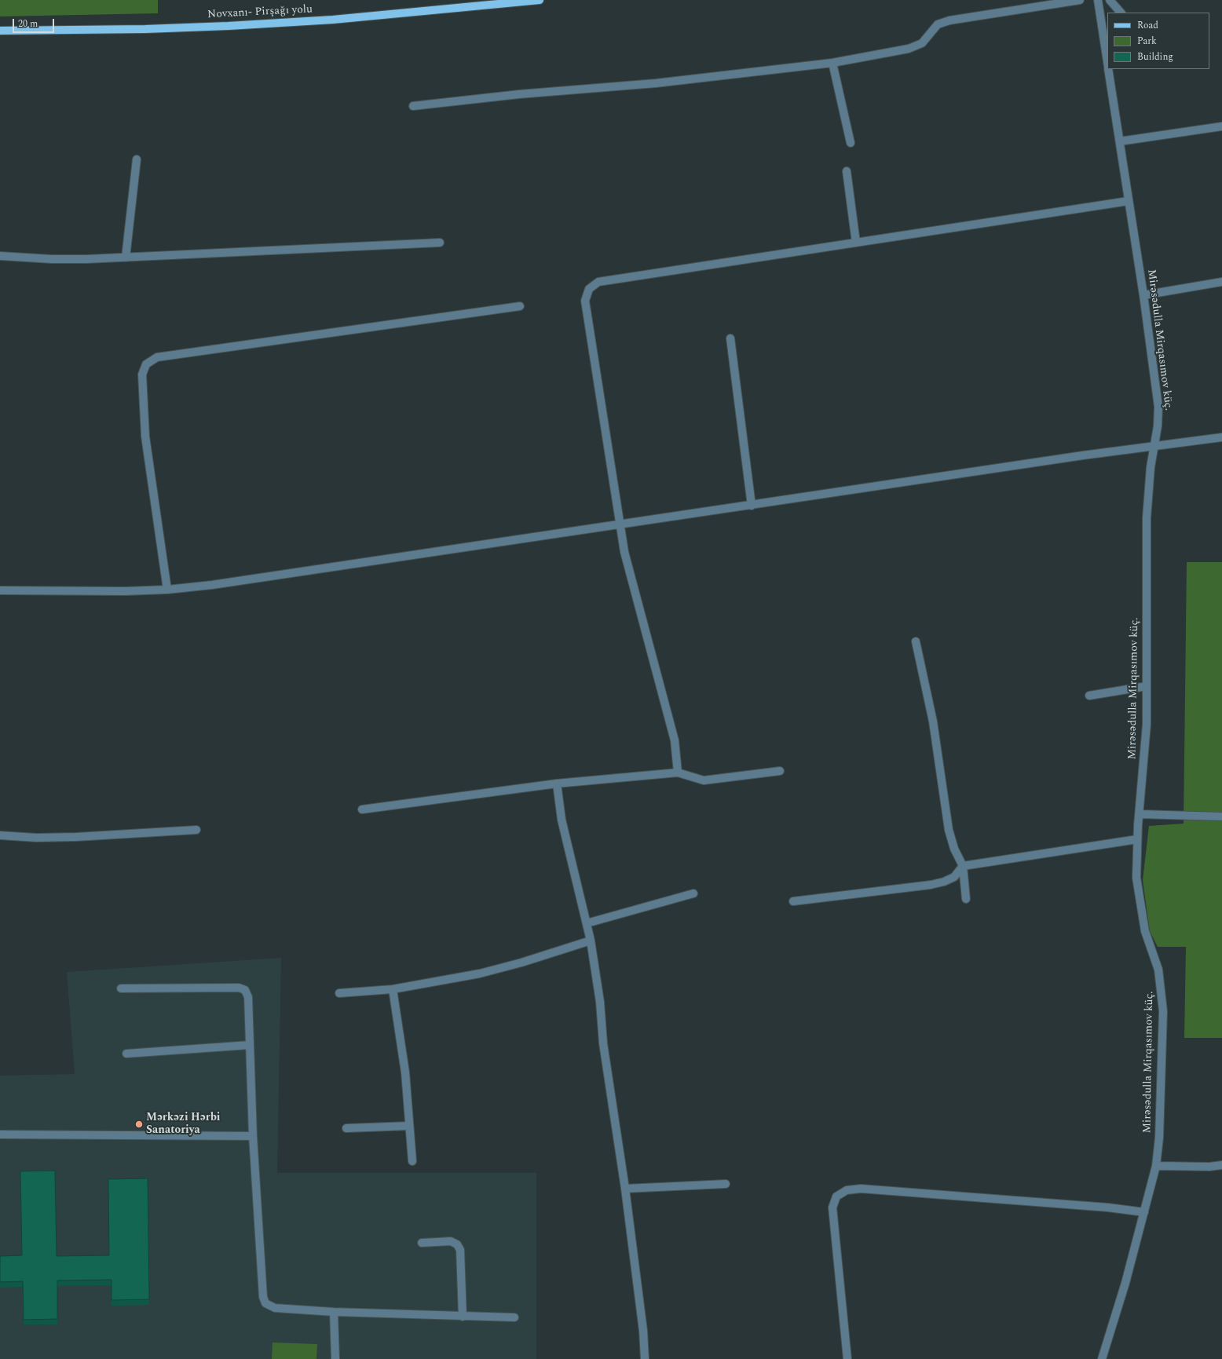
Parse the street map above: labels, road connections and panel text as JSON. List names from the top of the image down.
{
  "streets": {
    "main road": ["Novxanı- Pirşağı yolu"],
    "street": ["Mirəsədulla Mirqasımov küç."]
  },
  "places": ["Mərkəzi Hərbi Sanatoriya"],
  "legend": ["Road", "Park", "Building"],
  "scale_bar": "20 m"
}
